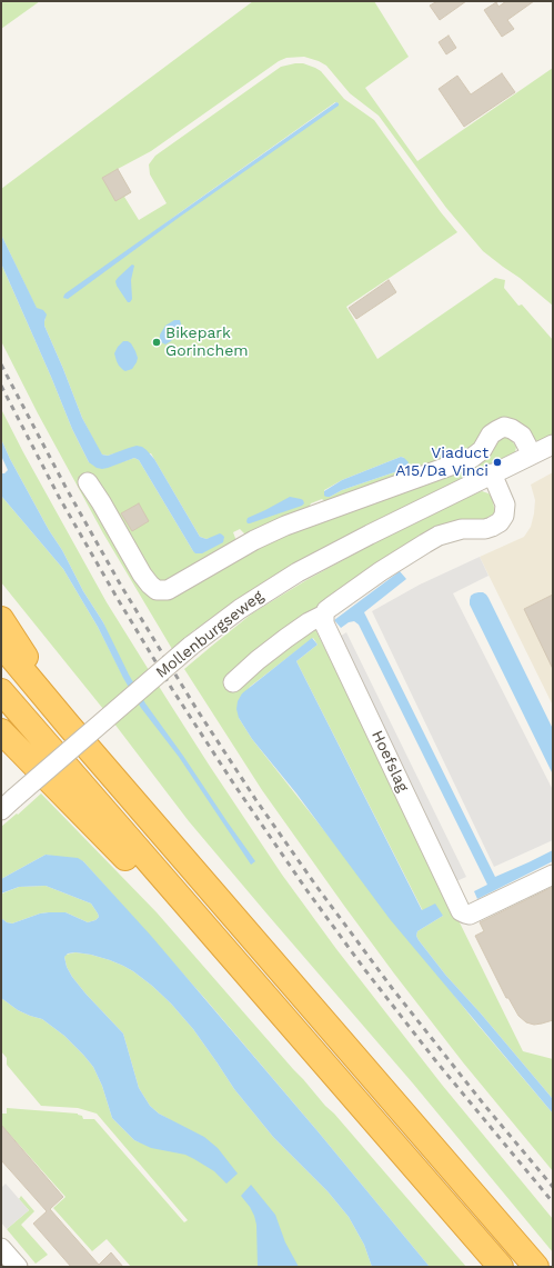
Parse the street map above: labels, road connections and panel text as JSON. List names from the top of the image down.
{
  "streets": {
    "street": ["Mollenburgseweg", "Hoefslag"]
  },
  "places": ["Bikepark Gorinchem", "Viaduct A15/Da Vinci"]
}
